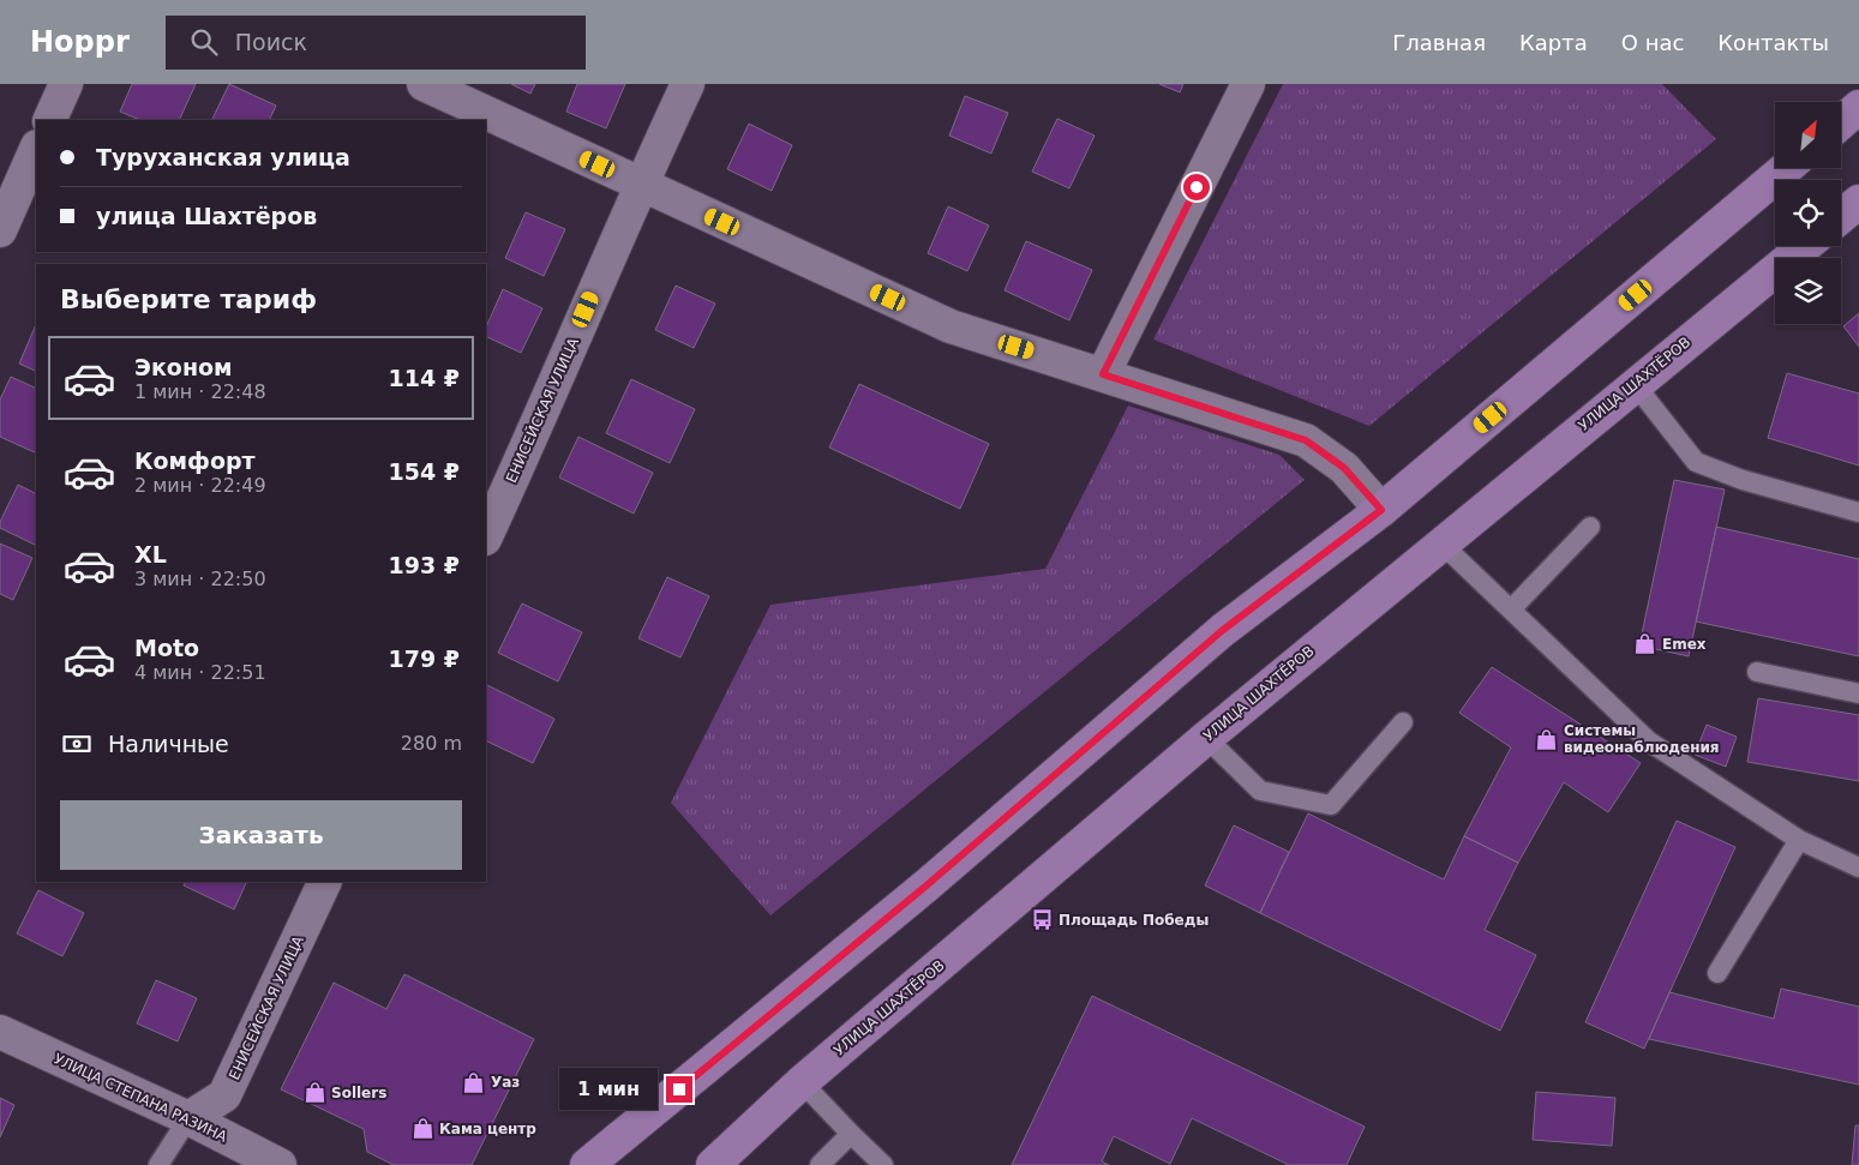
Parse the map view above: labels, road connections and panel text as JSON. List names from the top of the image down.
{
  "streets": {
    "main road": ["УЛИЦА ШАХТЁРОВ"],
    "street": ["ЕНИСЕЙСКАЯ УЛИЦА", "УЛИЦА СТЕПАНА РАЗИНА"]
  },
  "crossings": [
    ["ЕНИСЕЙСКАЯ УЛИЦА", "УЛИЦА СТЕПАНА РАЗИНА"]
  ],
  "places": {
    "shop": [
      "Emex",
      "Системы видеонаблюдения",
      "Уаз",
      "Sollers",
      "Кама центр"
    ],
    "bus stop": ["Площадь Победы"]
  },
  "north": "top right",
  "page": {
    "header": "Hoppr",
    "search": "Поиск",
    "nav": [
      "Главная",
      "Карта",
      "О нас",
      "Контакты"
    ],
    "banner": ["Туруханская улица", "улица Шахтёров"],
    "heading": "Выберите тариф",
    "list": [
      {
        "name": "Эконом",
        "note": "1 мин · 22:48",
        "value": "114 ₽"
      },
      {
        "name": "Комфорт",
        "note": "2 мин · 22:49",
        "value": "154 ₽"
      },
      {
        "name": "XL",
        "note": "3 мин · 22:50",
        "value": "193 ₽"
      },
      {
        "name": "Moto",
        "note": "4 мин · 22:51",
        "value": "179 ₽"
      }
    ],
    "pay": ["Наличные", "280 m"],
    "buttons": "Заказать",
    "bubble": "1 мин"
  }
}
